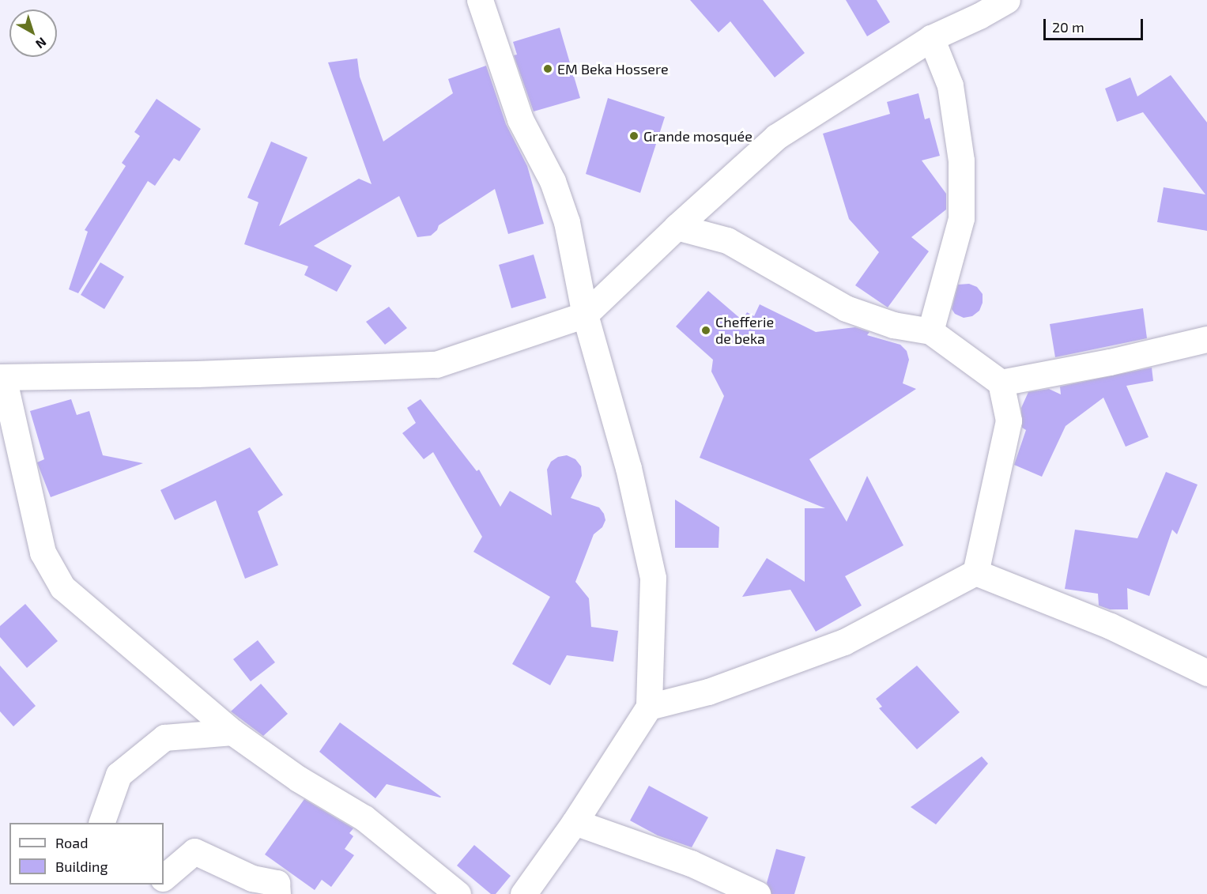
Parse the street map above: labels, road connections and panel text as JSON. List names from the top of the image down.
{
  "places": ["EM Beka Hossere", "Grande mosquée", "Chefferie de beka"],
  "legend": ["Road", "Building"],
  "scale_bar": "20 m",
  "north": "bottom right"
}
